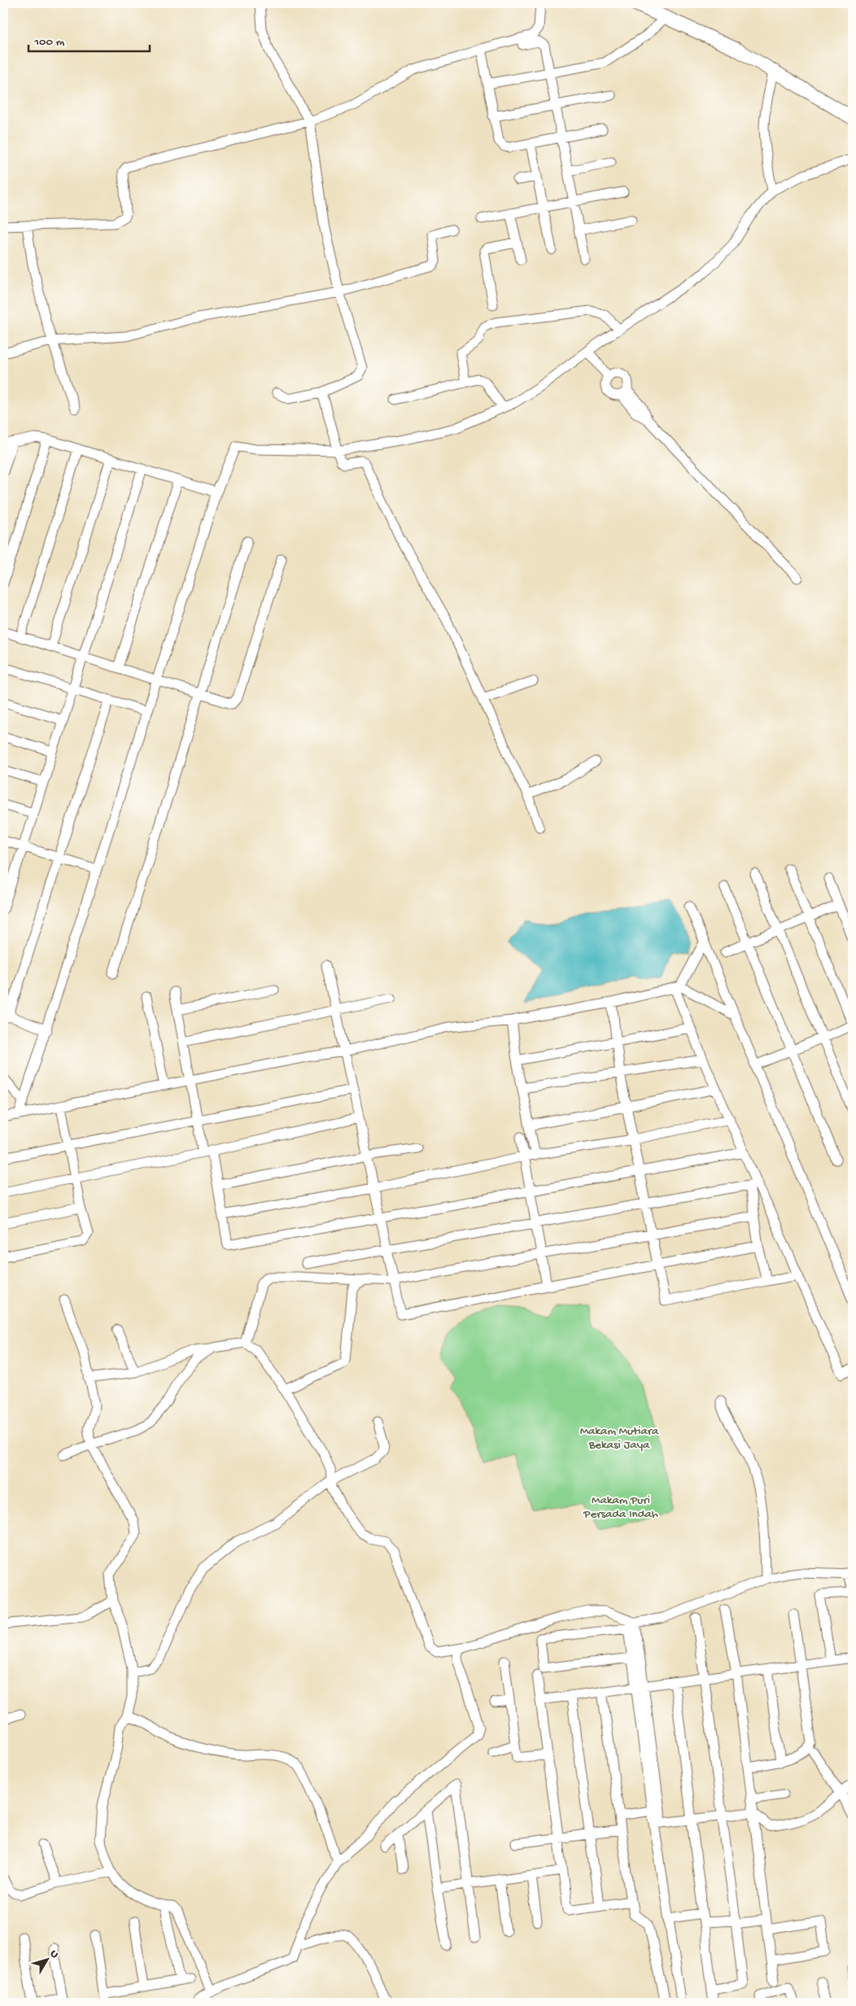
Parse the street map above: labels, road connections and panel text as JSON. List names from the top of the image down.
{
  "parks": ["Makam Mutiara Bekasi Jaya", "Makam Puri Persada Indah"],
  "scale_bar": "100 m",
  "north": "top right"
}
